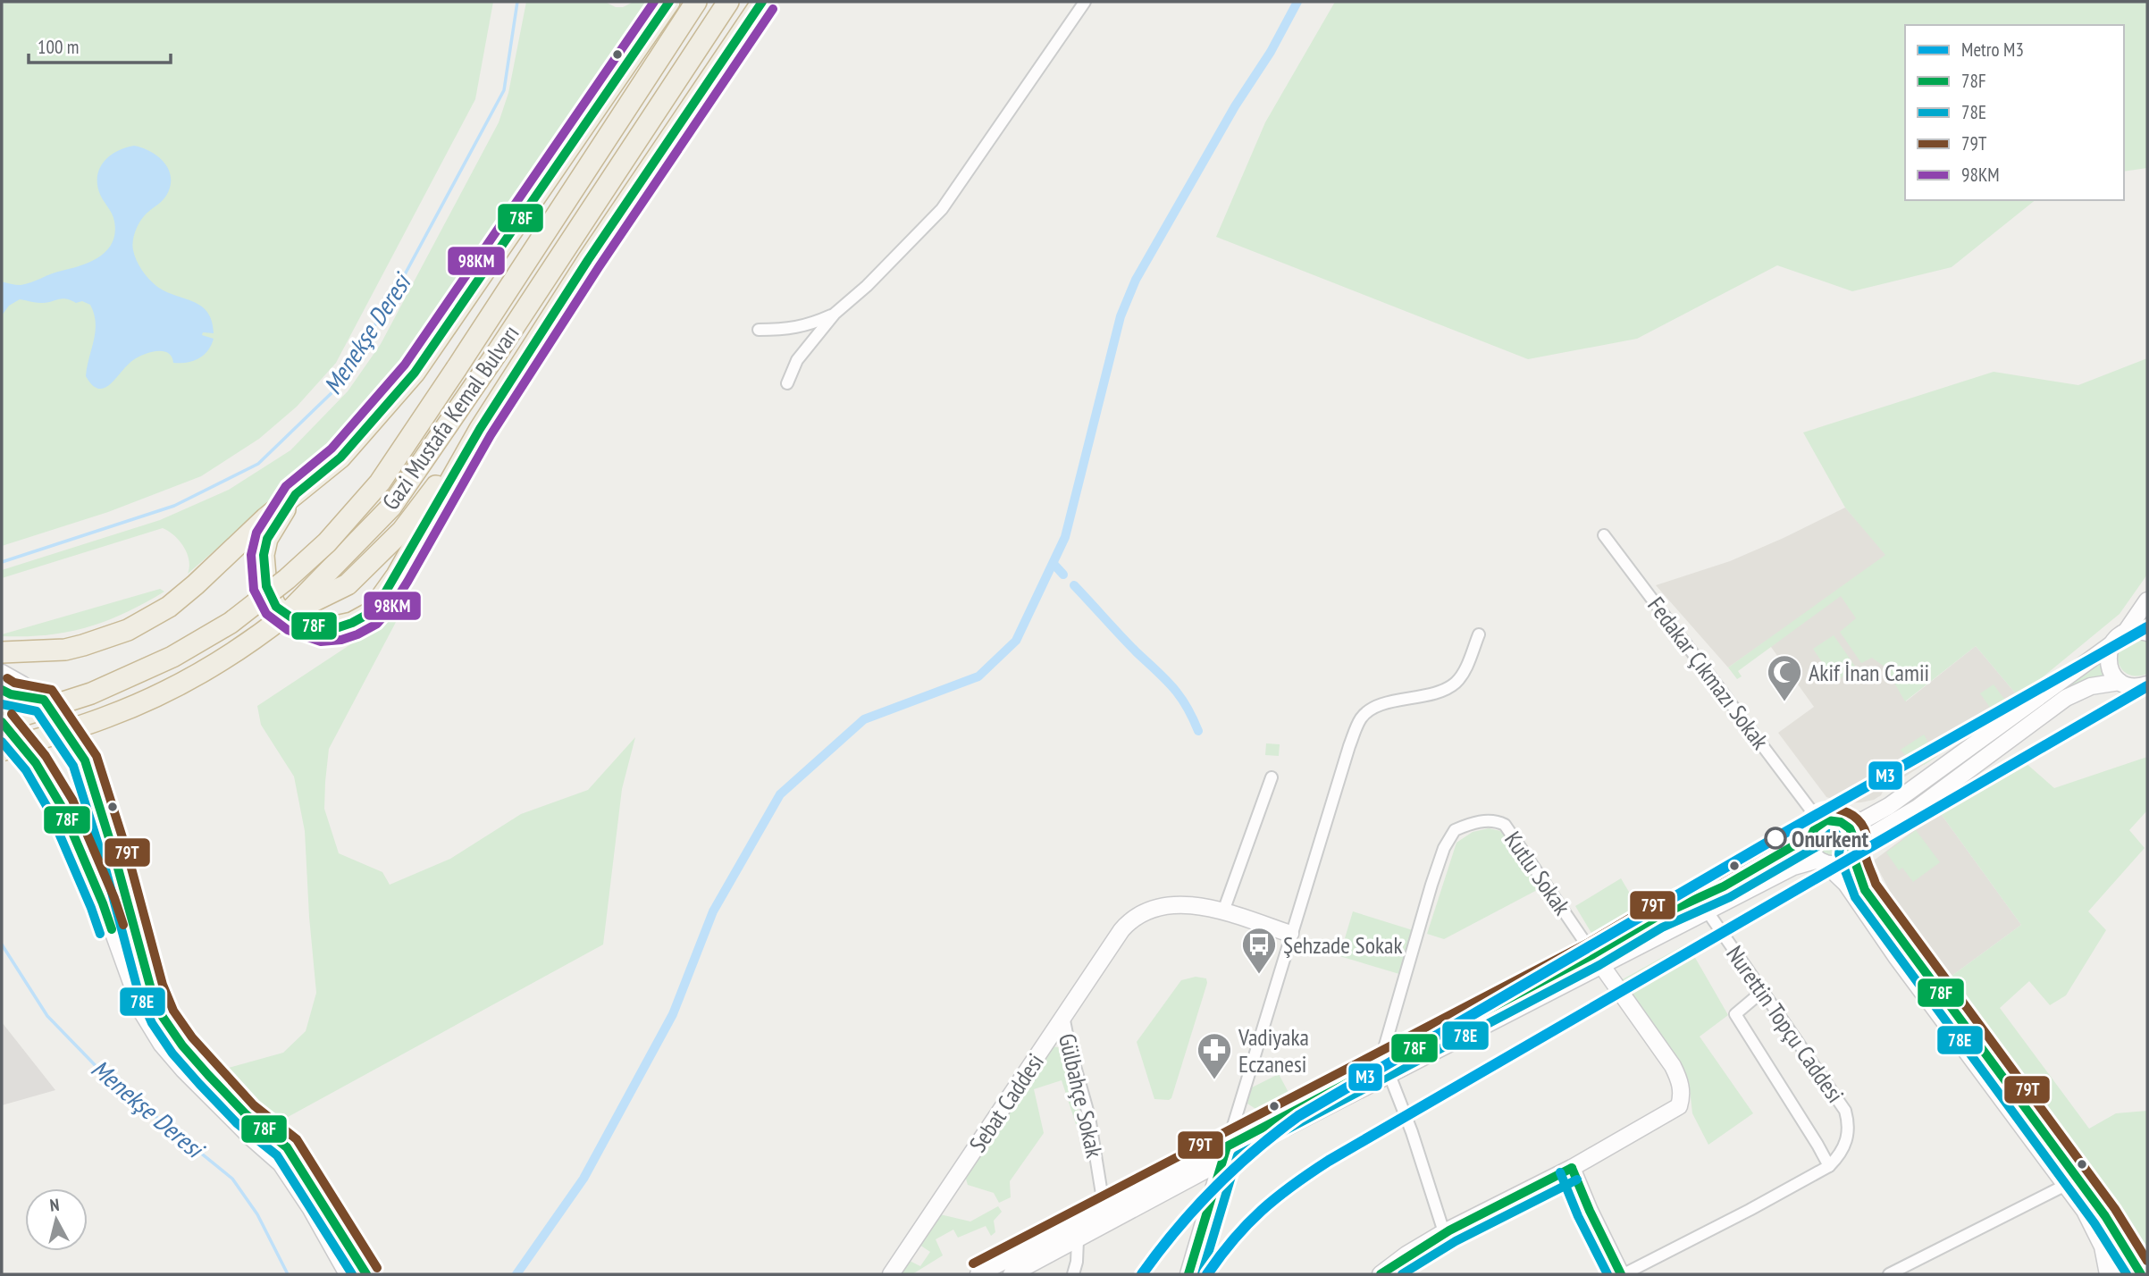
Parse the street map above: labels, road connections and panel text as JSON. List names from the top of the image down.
{
  "streets": {
    "highway": ["Gazi Mustafa Kemal Bulvarı"],
    "main road": ["Sebat Caddesi"],
    "street": [
      "Fedakar Çıkmazı Sokak",
      "Kutlu Sokak",
      "Nurettin Topçu Caddesi",
      "Gülbahçe Sokak"
    ]
  },
  "crossings": [
    ["Gülbahçe Sokak", "Sebat Caddesi"]
  ],
  "water": ["Menekşe Deresi"],
  "places": {
    "mosque": ["Akif İnan Camii"],
    "other": ["Onurkent"],
    "bus stop": ["Şehzade Sokak"],
    "pharmacy": ["Vadiyaka Eczanesi"]
  },
  "lines": [
    "transit line 78F",
    "transit line 98KM",
    "metro line M3",
    "transit line 79T",
    "transit line 78E"
  ],
  "legend": [
    "Metro M3",
    "78F",
    "78E",
    "79T",
    "98KM"
  ],
  "scale_bar": "100 m",
  "north": "top"
}
